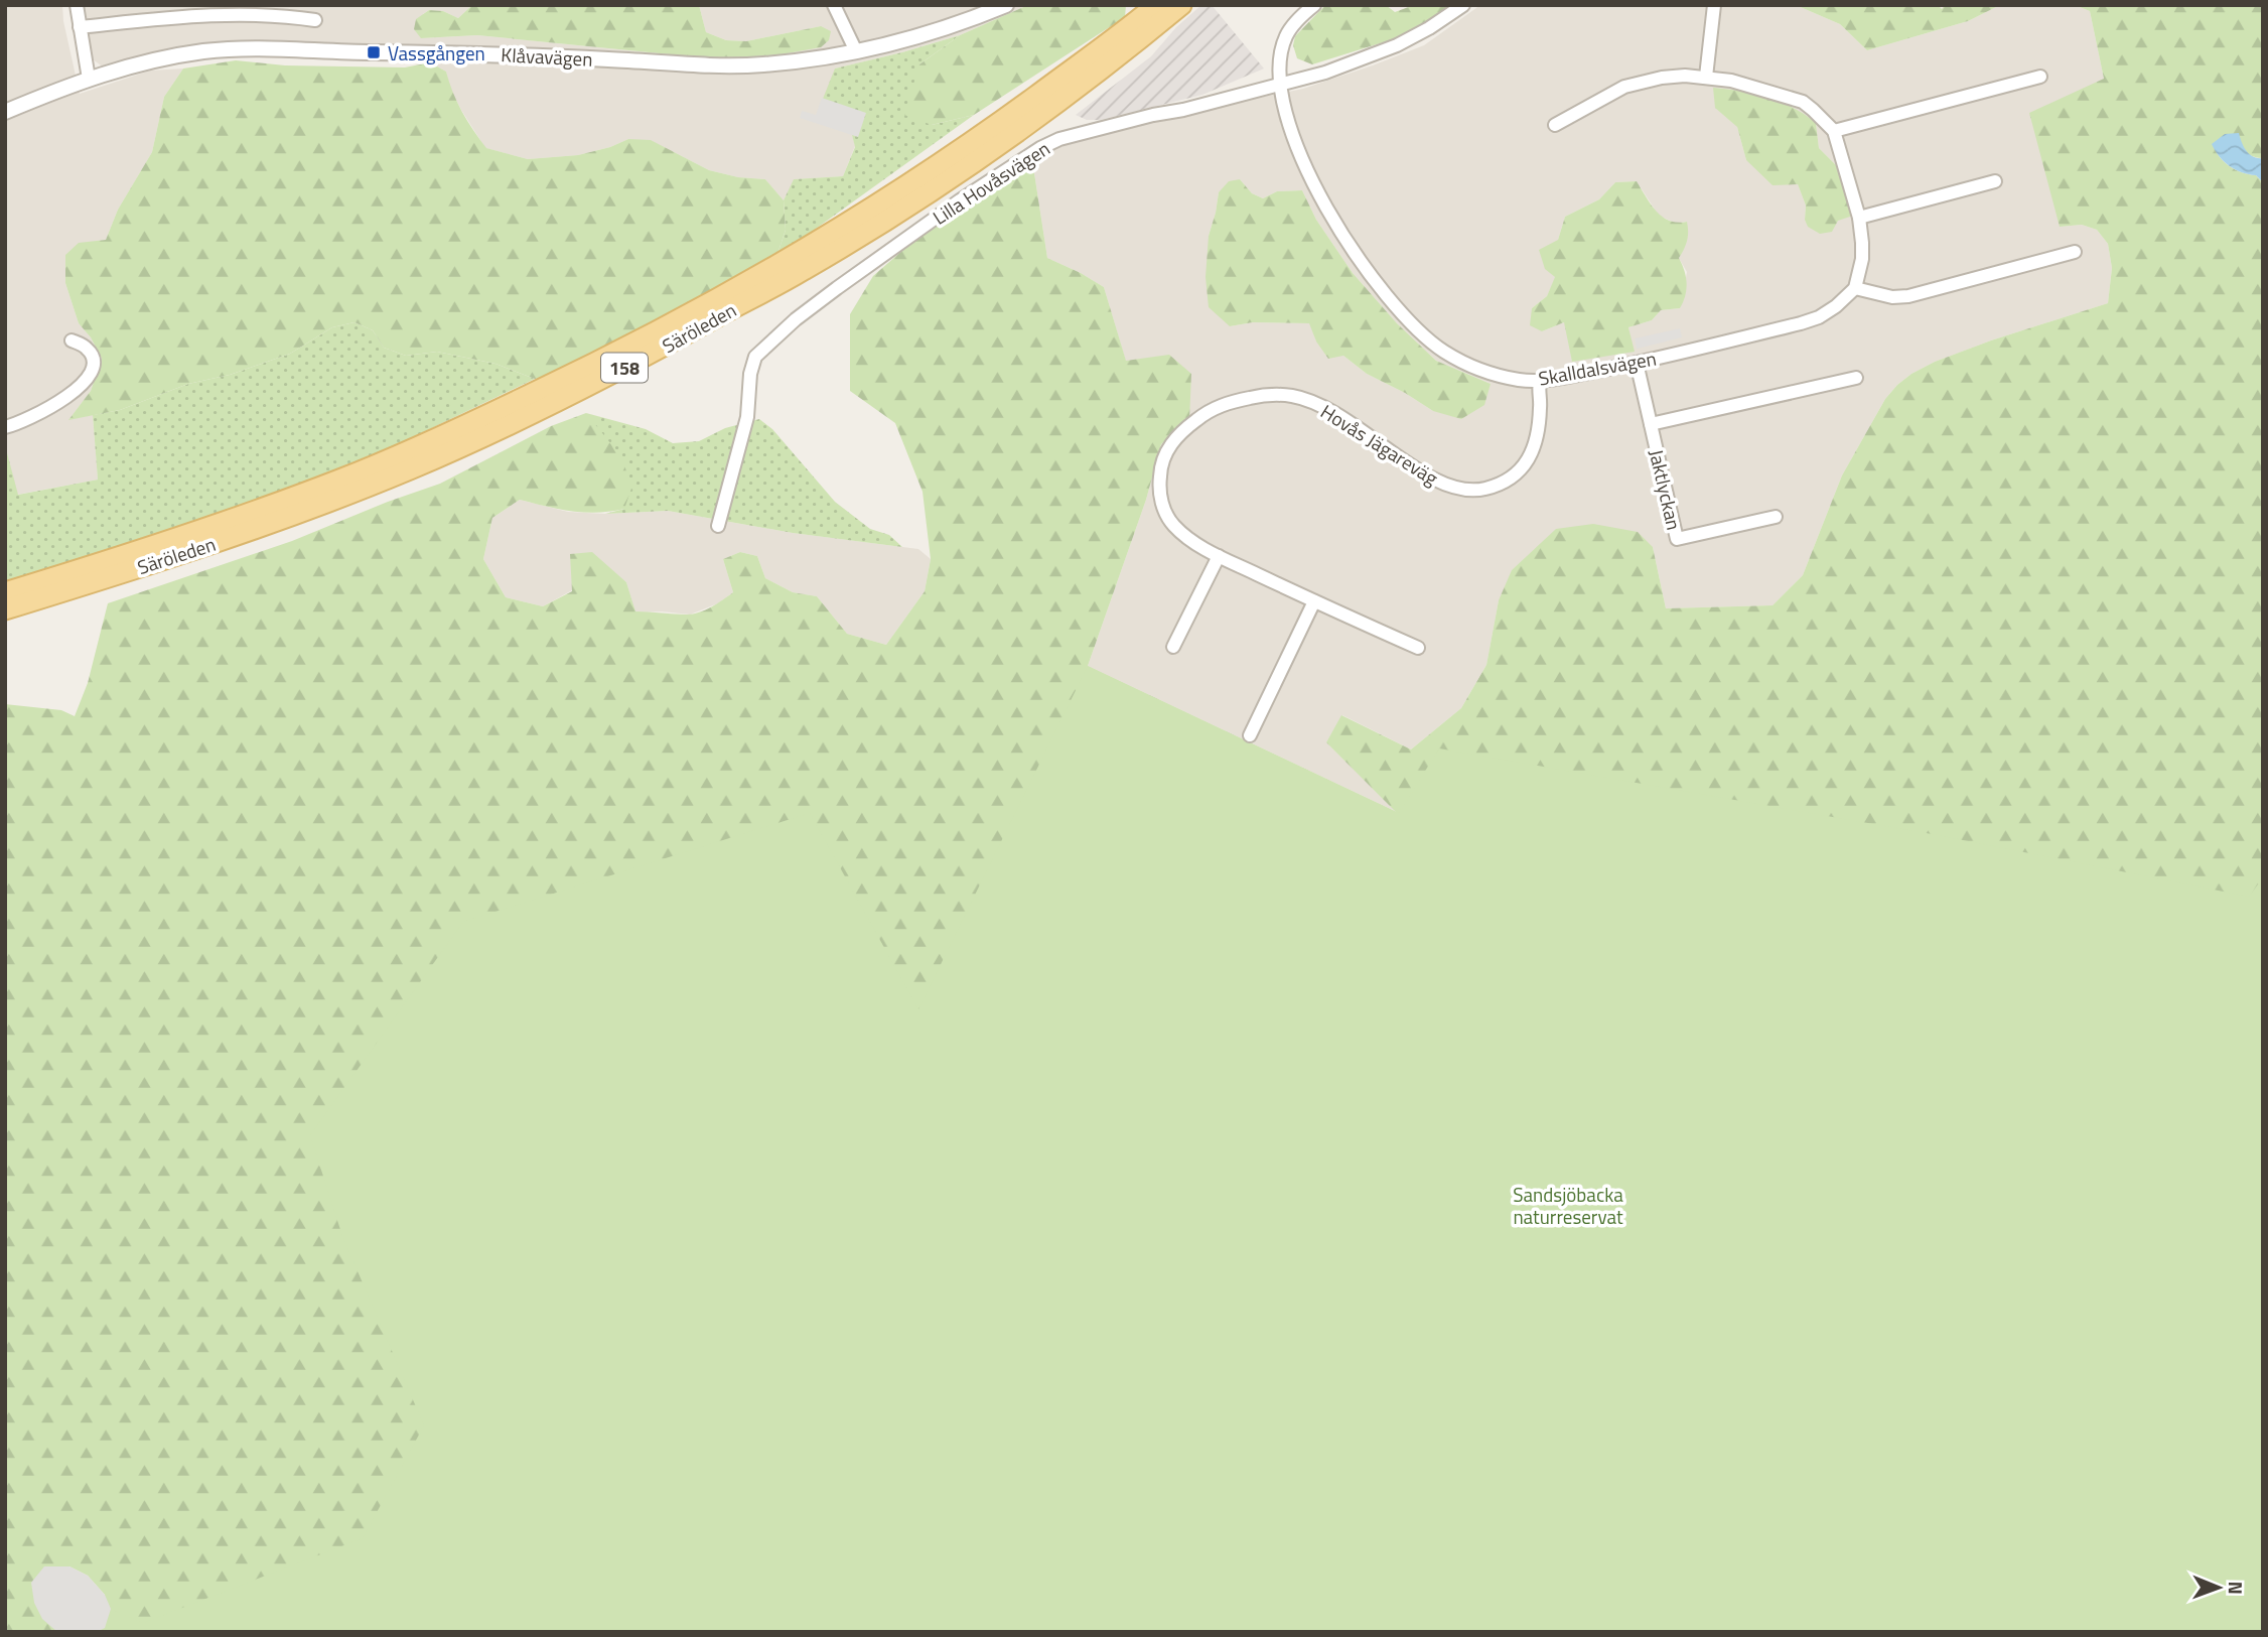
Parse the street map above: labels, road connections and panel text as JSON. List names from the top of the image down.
{
  "streets": {
    "main road": ["Säröleden", "158"],
    "street": [
      "Klåvavägen",
      "Lilla Hovåsvägen",
      "Skalldalsvägen",
      "Hovås Jägareväg",
      "Jaktlyckan"
    ]
  },
  "crossings": [
    ["Lilla Hovåsvägen", "Skalldalsvägen"],
    ["Skalldalsvägen", "Hovås Jägareväg"],
    ["Skalldalsvägen", "Jaktlyckan"]
  ],
  "parks": ["Sandsjöbacka naturreservat"],
  "places": {
    "transit": ["Vassgången"]
  },
  "north": "right"
}
